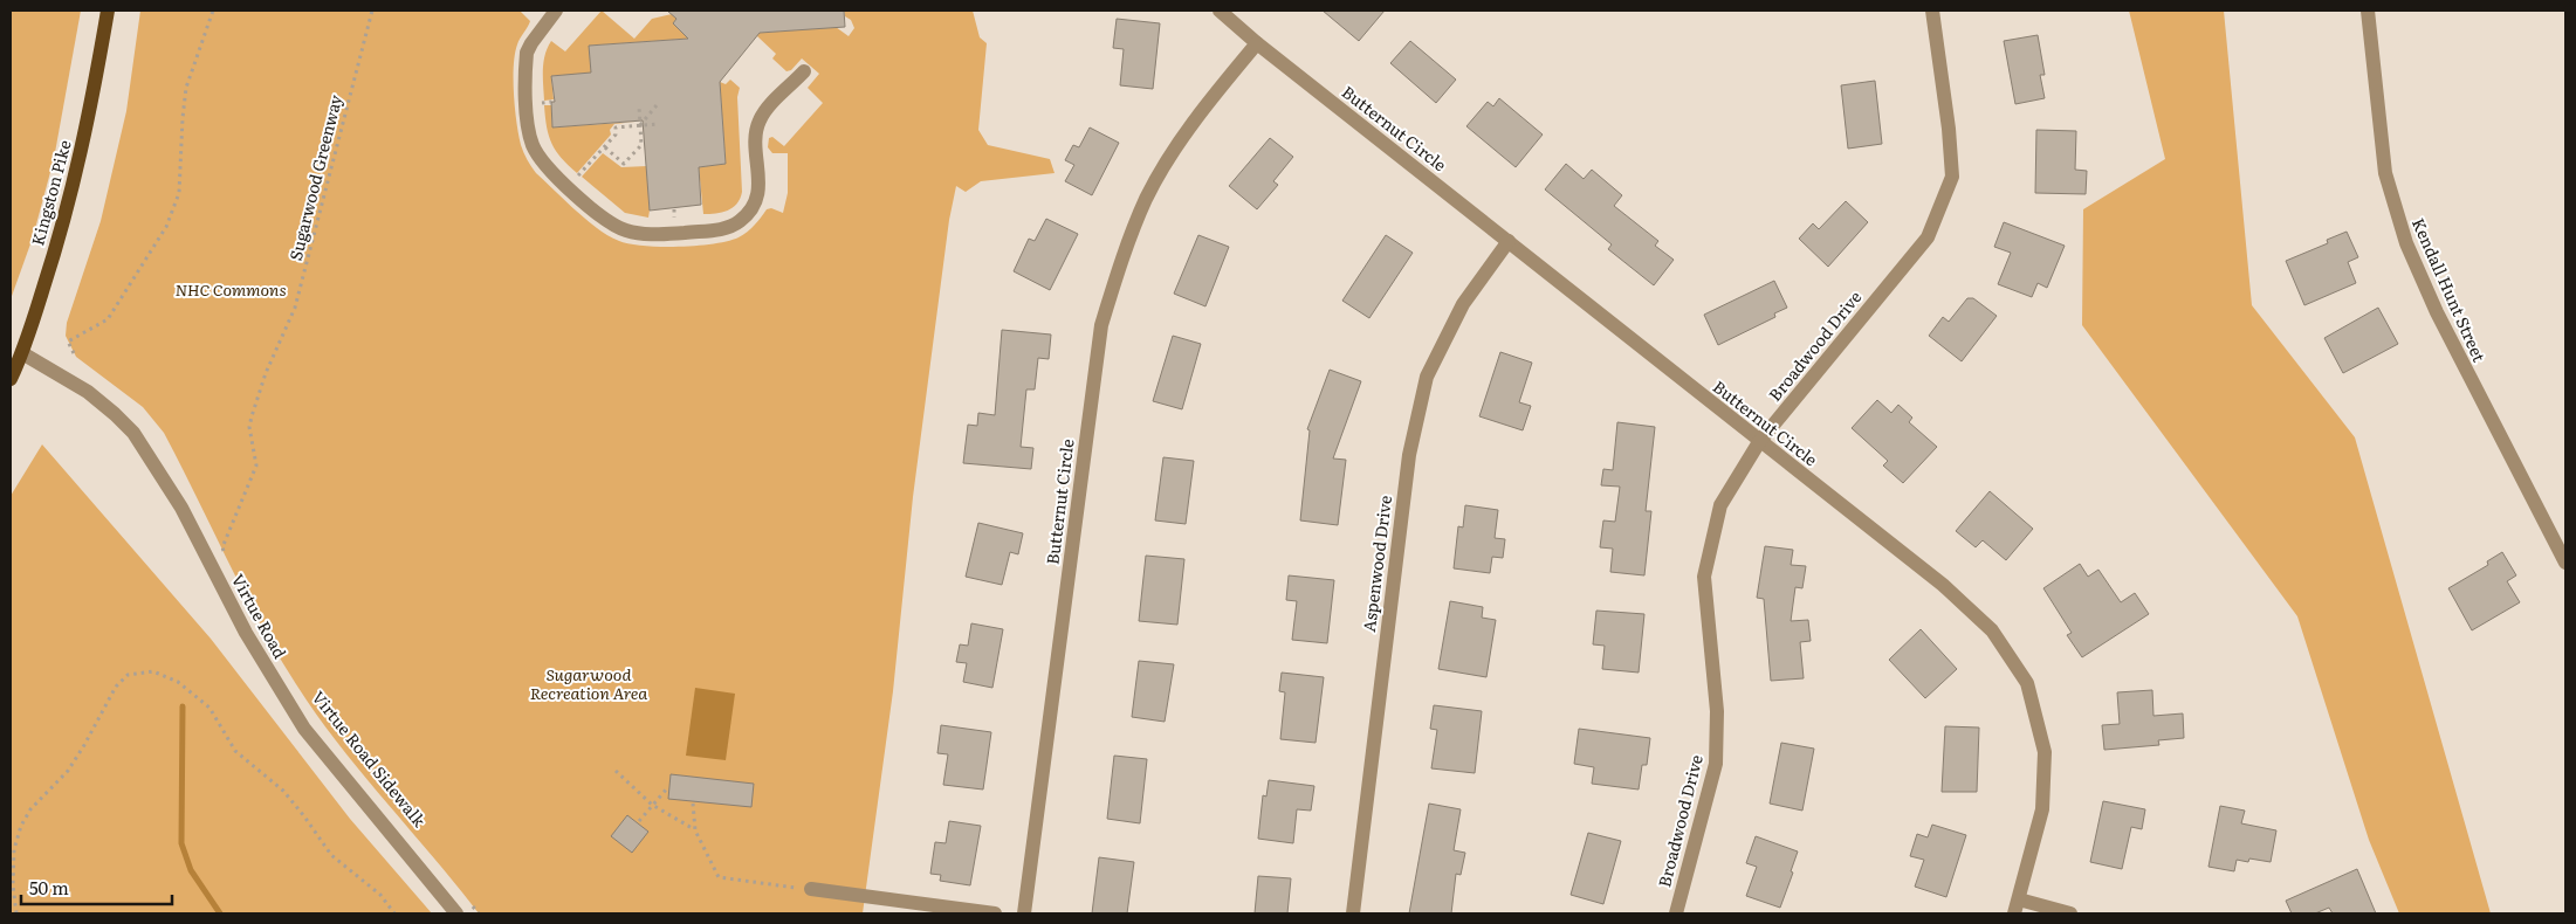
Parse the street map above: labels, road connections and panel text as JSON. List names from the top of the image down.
{
  "streets": {
    "main road": ["Kingston Pike"],
    "street": [
      "Butternut Circle",
      "Kendall Hunt Street",
      "Broadwood Drive",
      "Aspenwood Drive",
      "Virtue Road"
    ],
    "path": ["Sugarwood Greenway"]
  },
  "crossings": [
    ["Butternut Circle", "Broadwood Drive"],
    ["Butternut Circle", "Aspenwood Drive"],
    ["Kingston Pike", "Virtue Road"]
  ],
  "parks": ["NHC Commons", "Sugarwood Recreation Area"],
  "scale_bar": "50 m"
}
